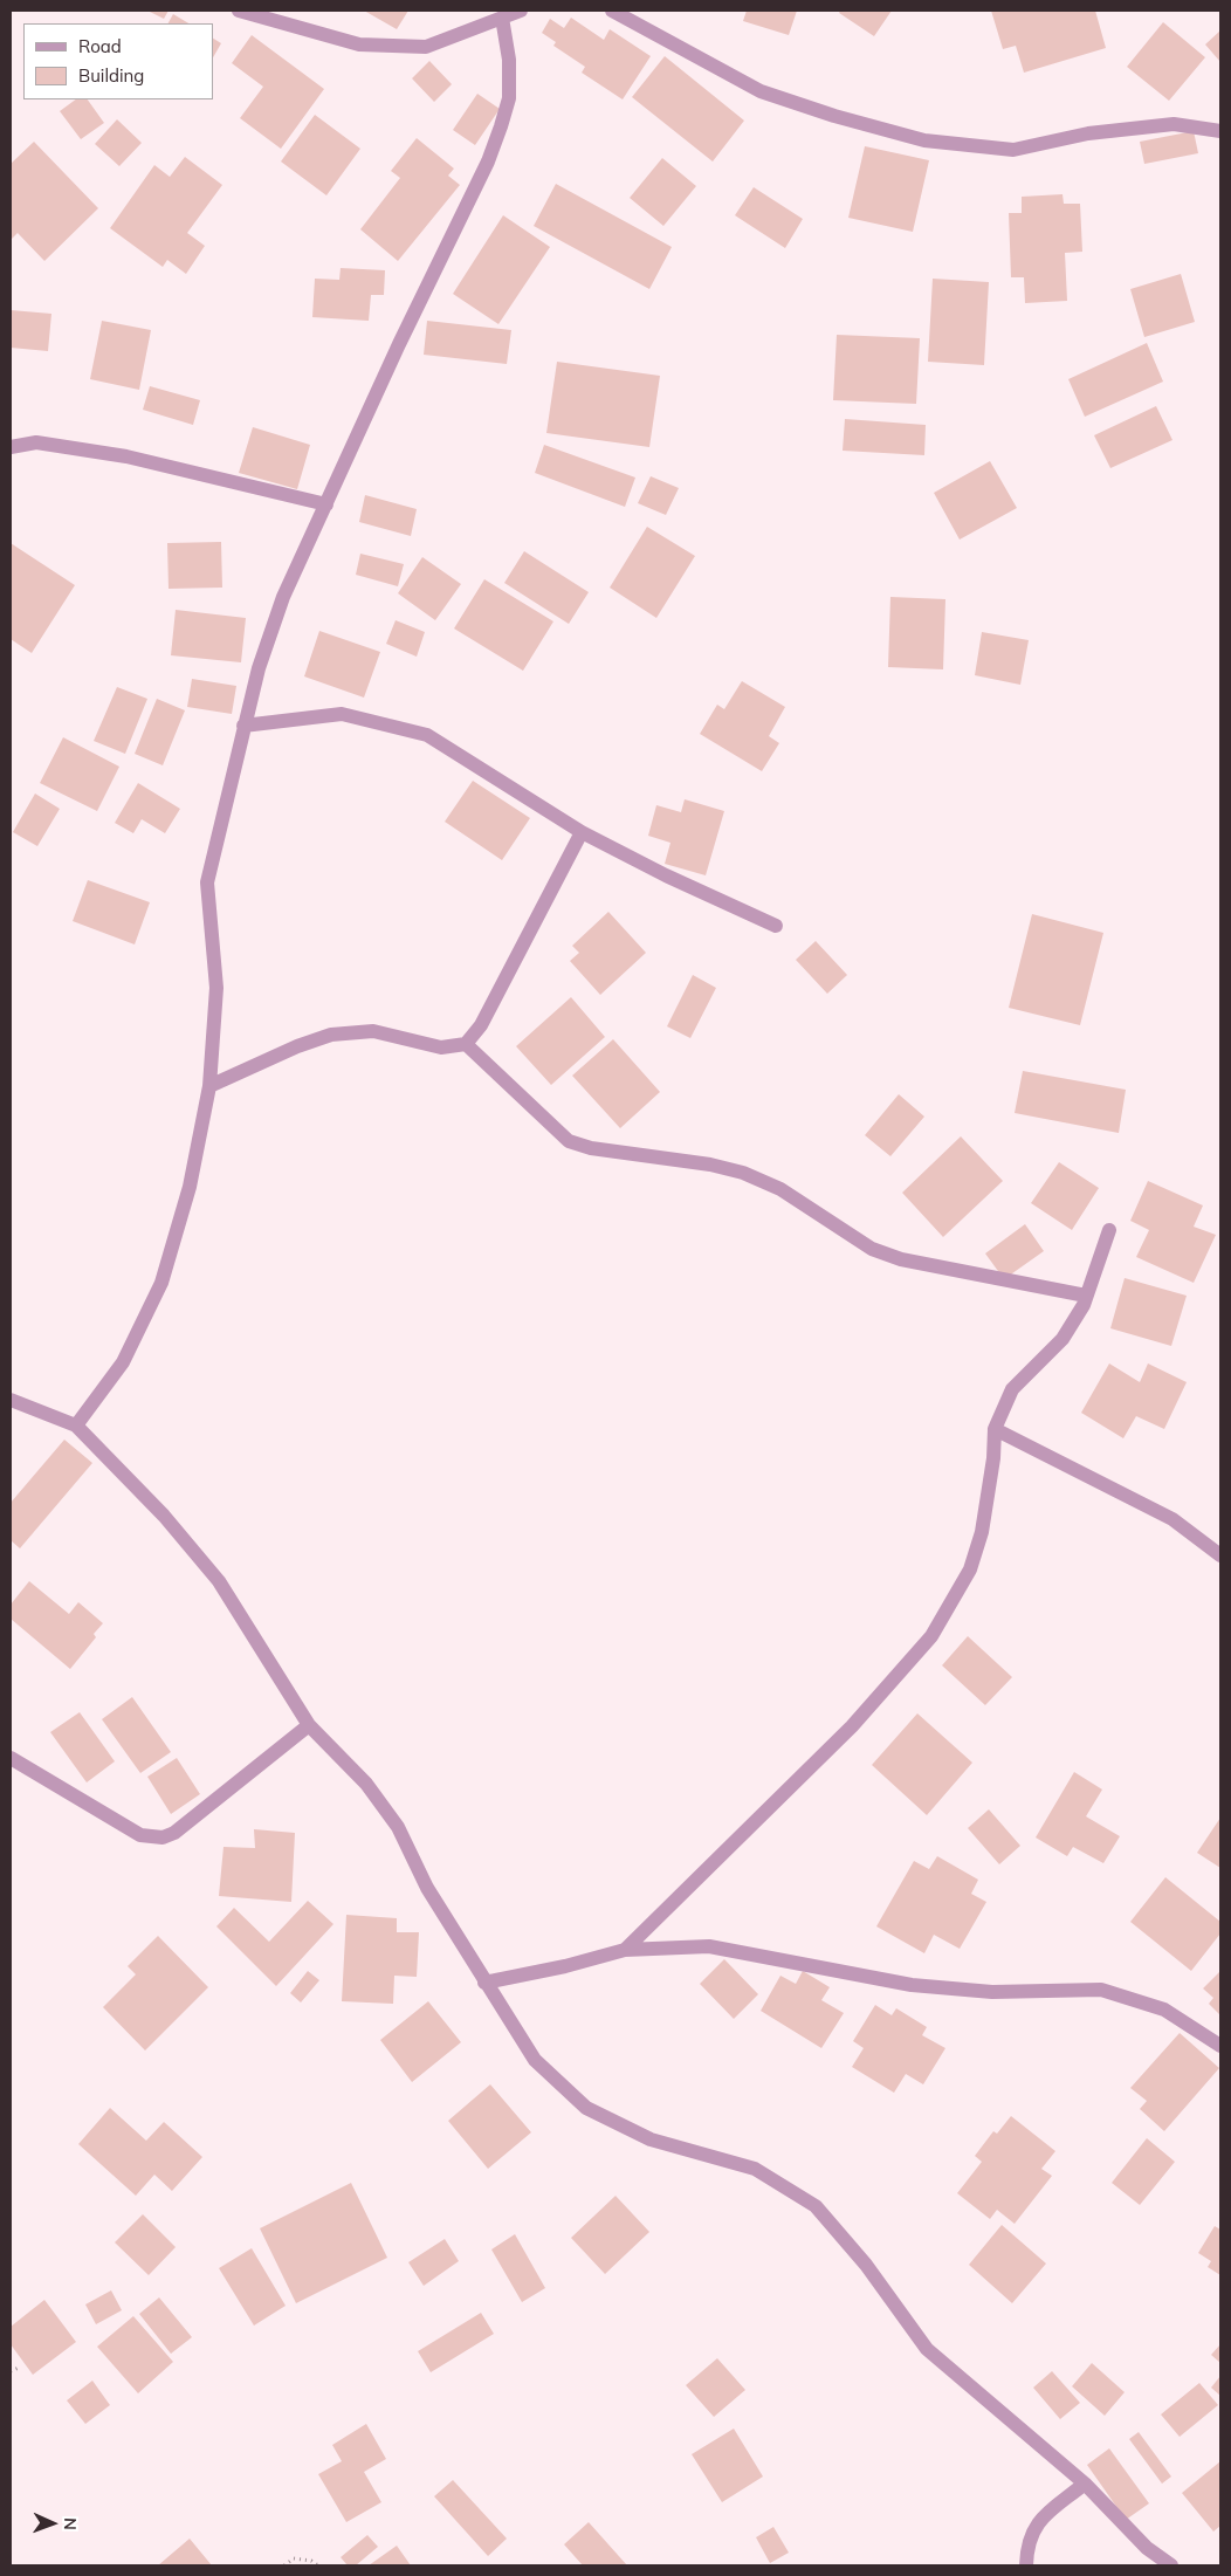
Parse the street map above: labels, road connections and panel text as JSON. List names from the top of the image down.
{
  "legend": ["Road", "Building"],
  "north": "right"
}
